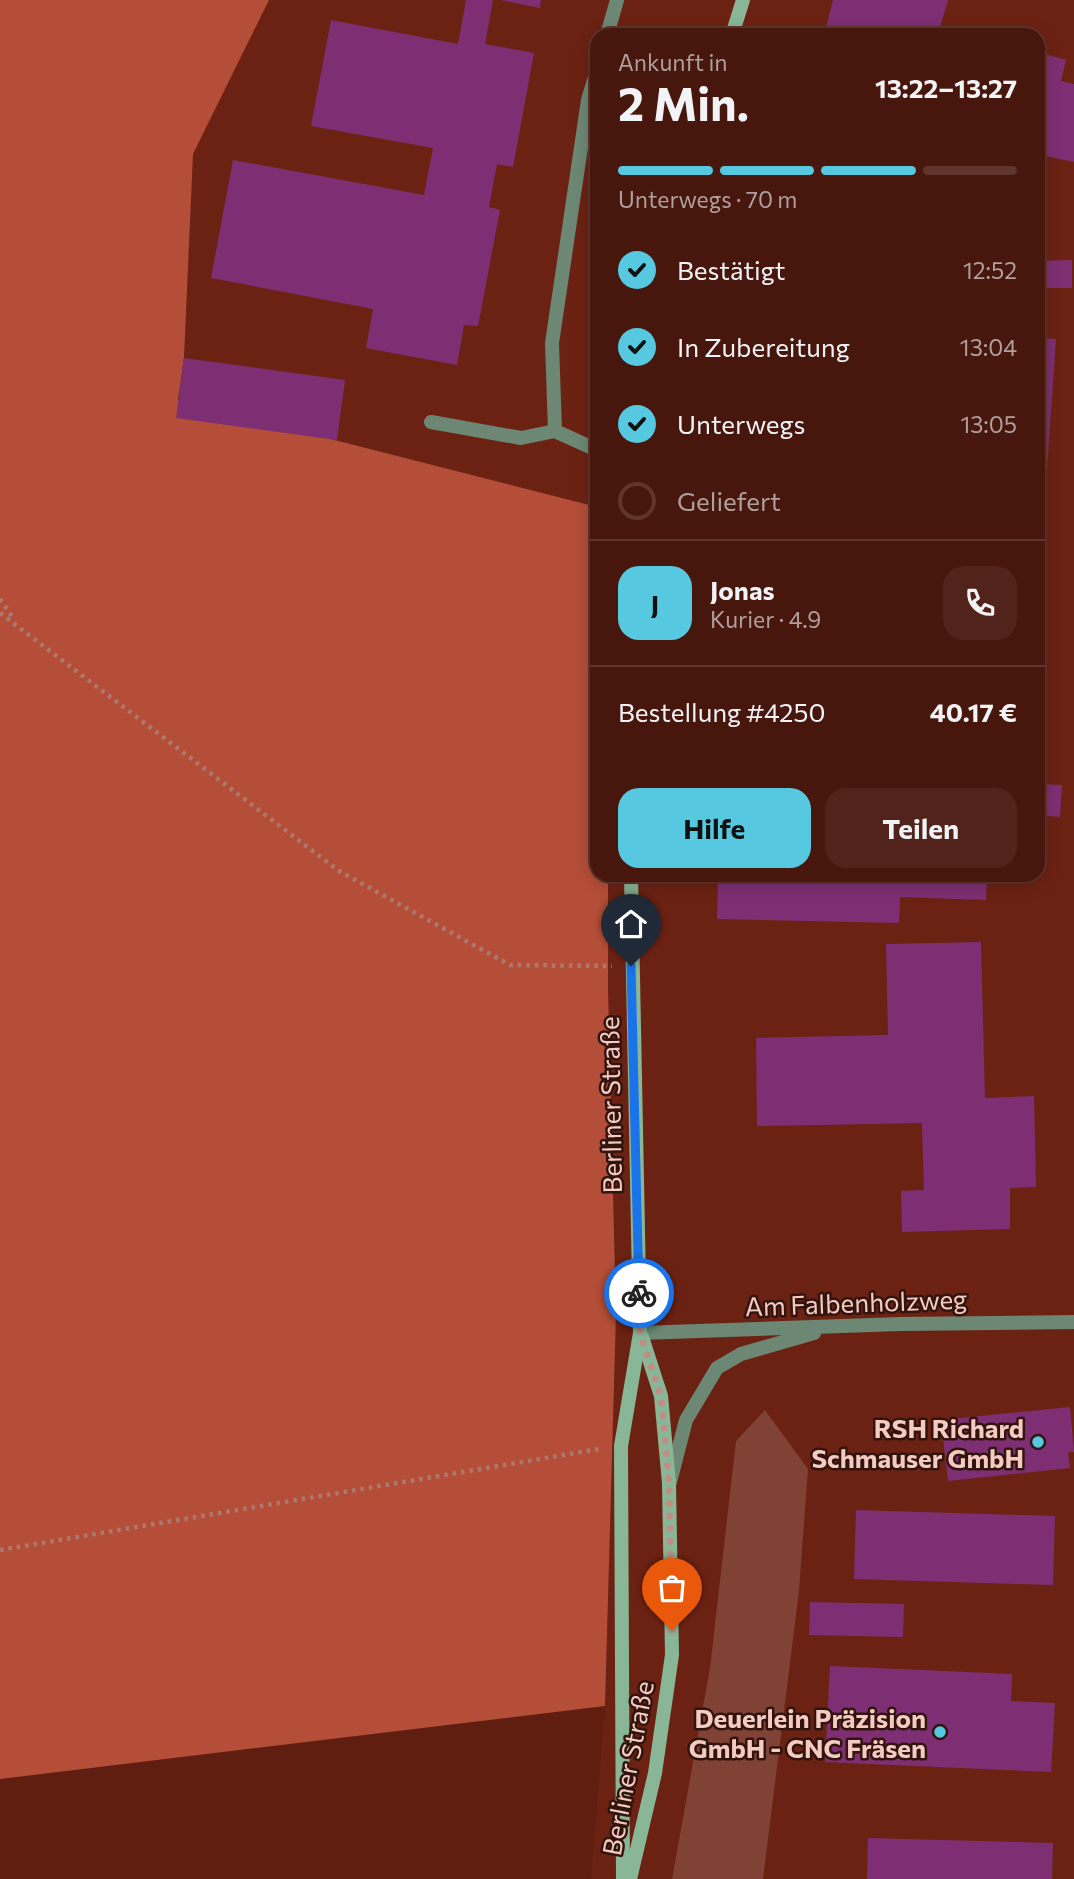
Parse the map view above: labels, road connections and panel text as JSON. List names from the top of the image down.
{
  "streets": {
    "main road": ["Berliner Straße"],
    "street": ["Am Falbenholzweg"]
  },
  "crossings": [
    ["Berliner Straße", "Am Falbenholzweg"]
  ],
  "places": ["RSH Richard Schmauser GmbH", "Deuerlein Präzision GmbH - CNC Fräsen"],
  "page": {
    "heading": ["2 Min.", "Ankunft in", "13:22–13:27"],
    "panel": [
      "Jonas",
      "Kurier · 4.9",
      "Bestellung #4250",
      "40.17 €"
    ],
    "bar": "Unterwegs · 70 m",
    "list": [
      ["Bestätigt", "12:52"],
      ["In Zubereitung", "13:04"],
      ["Unterwegs", "13:05"],
      "Geliefert"
    ],
    "round": "J",
    "buttons": ["Hilfe", "Teilen"]
  }
}
